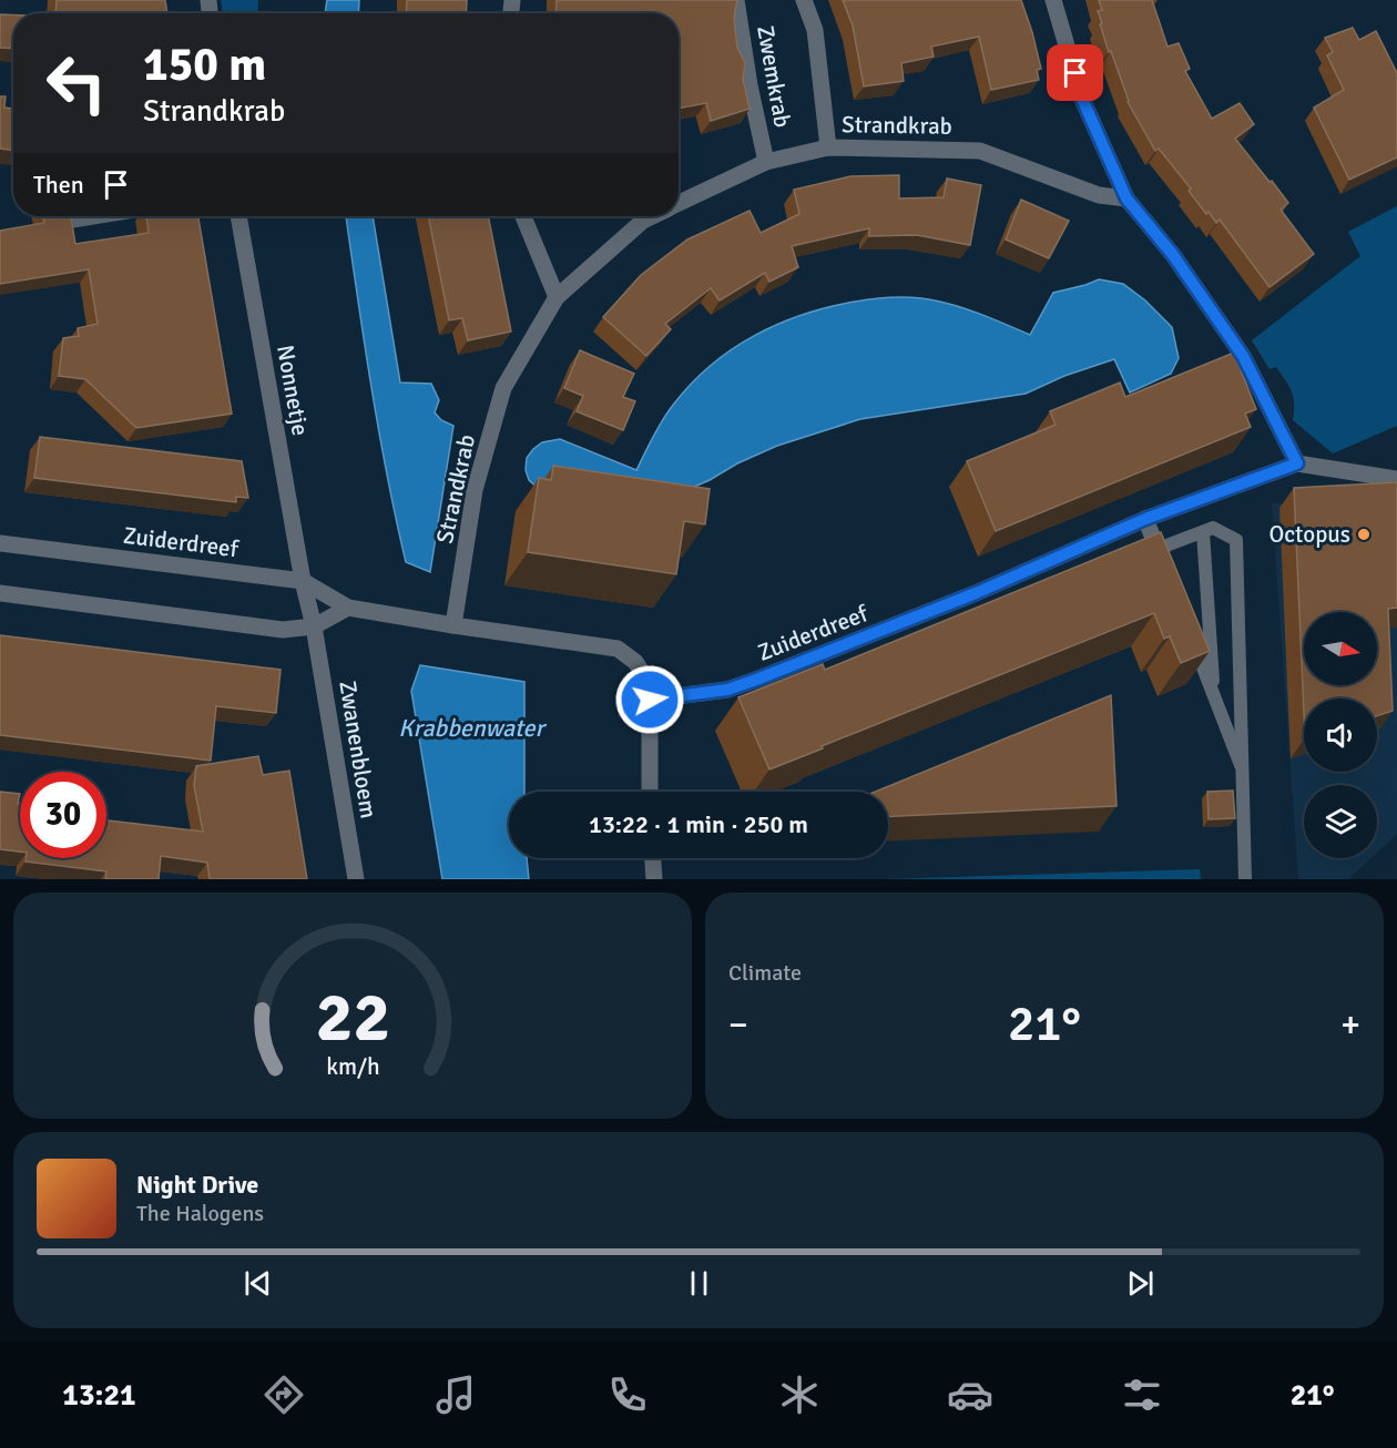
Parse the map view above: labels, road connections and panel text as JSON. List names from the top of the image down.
{
  "streets": {
    "street": [
      "Zwemkrab",
      "Strandkrab",
      "Nonnetje",
      "Zuiderdreef",
      "Zwanenbloem"
    ]
  },
  "crossings": [
    ["Zwemkrab", "Strandkrab"],
    ["Strandkrab", "Zuiderdreef"],
    ["Nonnetje", "Zuiderdreef"],
    ["Nonnetje", "Zwanenbloem"]
  ],
  "water": ["Krabbenwater"],
  "places": ["Octopus"],
  "north": "right",
  "page": {
    "turn": ["150 m", "Strandkrab"],
    "then": "Then",
    "limit": "30",
    "trip": "13:22 · 1 min · 250 m",
    "tile": "Climate",
    "heat": ["−", "21°", "+"],
    "song": ["Night Drive", "The Halogens"],
    "tabs": ["13:21", "21°"],
    "gauge": ["22", "km/h"]
  }
}
